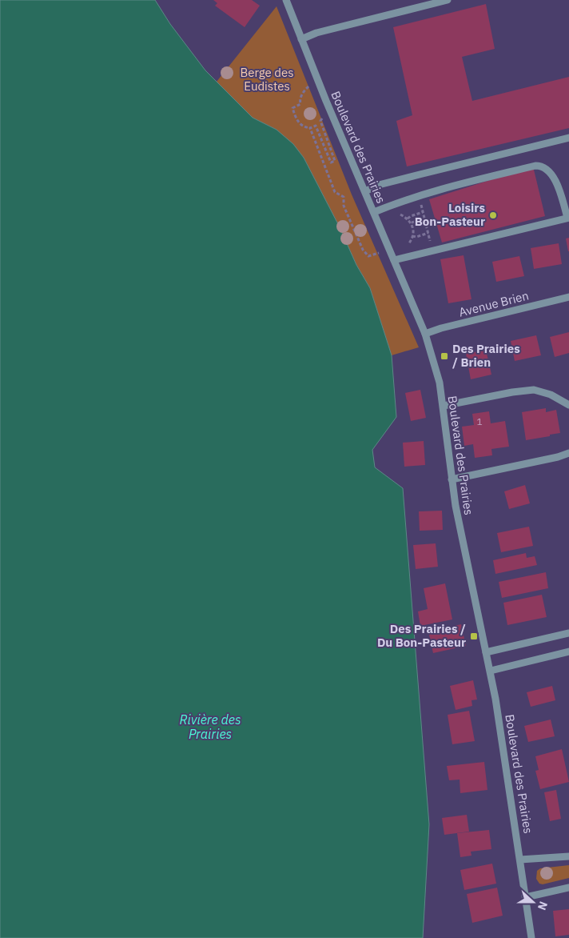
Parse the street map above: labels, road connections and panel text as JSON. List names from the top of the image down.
{
  "streets": {
    "street": ["Boulevard des Prairies", "Avenue Brien"]
  },
  "crossings": [
    ["Boulevard des Prairies", "Avenue Brien"]
  ],
  "water": ["Rivière des Prairies"],
  "parks": ["Berge des Eudistes"],
  "places": {
    "other": ["Loisirs Bon-Pasteur"],
    "transit": ["Des Prairies / Brien", "Des Prairies / Du Bon-Pasteur"]
  },
  "house_numbers": ["1"],
  "north": "right"
}
